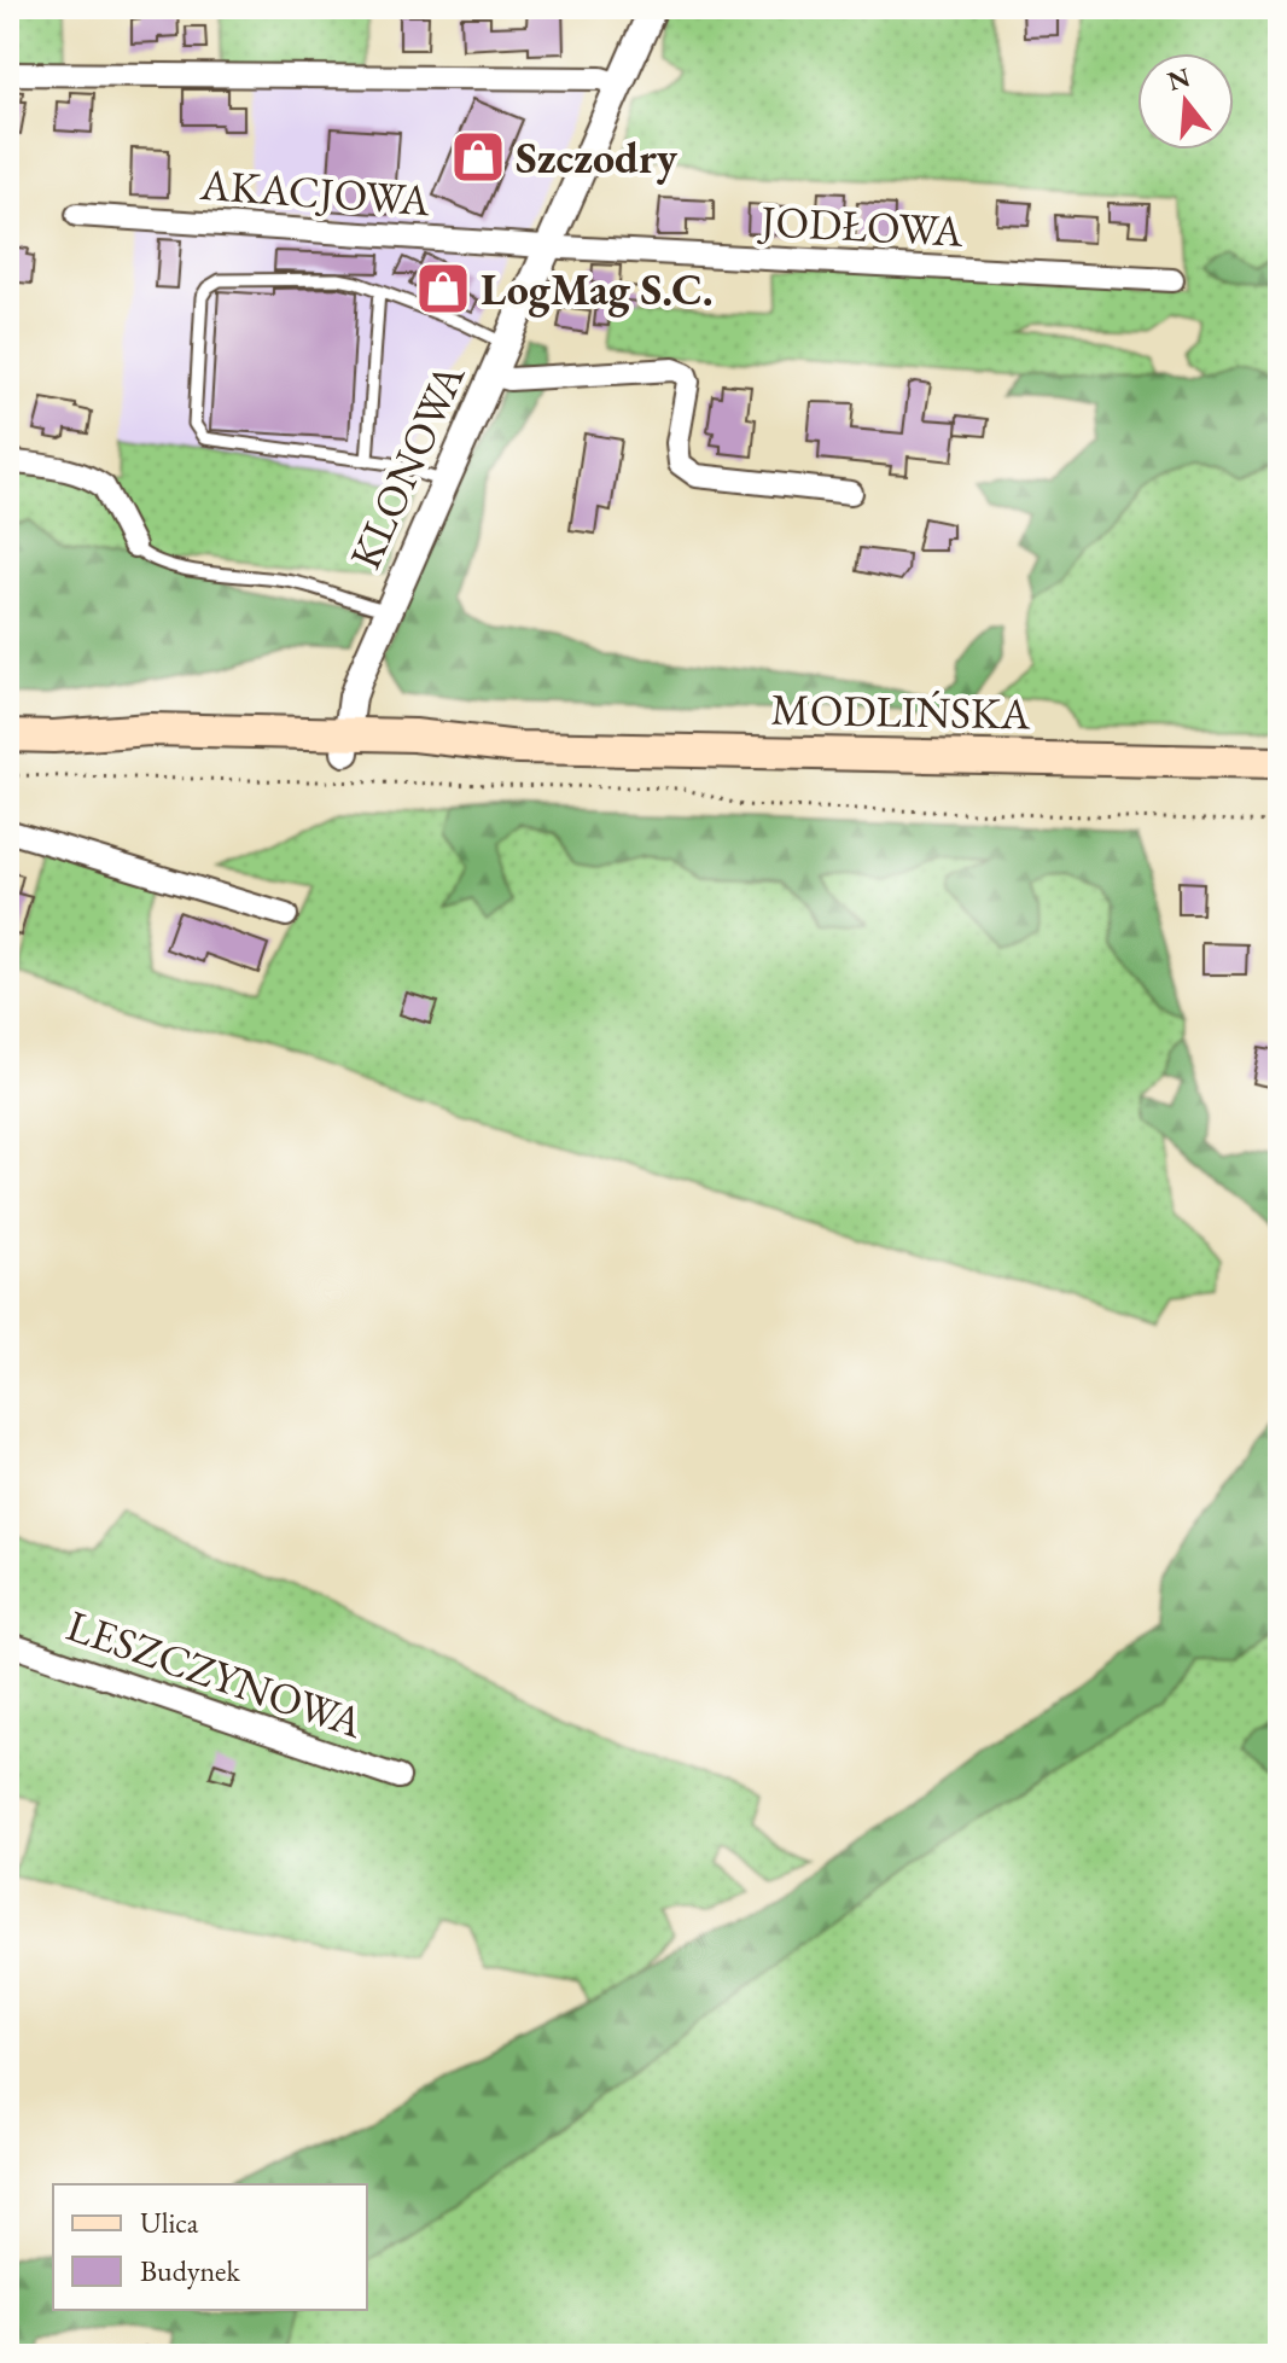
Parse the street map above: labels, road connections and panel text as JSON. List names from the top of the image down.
{
  "streets": {
    "main road": ["MODLIŃSKA"],
    "street": [
      "AKACJOWA",
      "JODŁOWA",
      "KLONOWA",
      "LESZCZYNOWA"
    ]
  },
  "crossings": [
    ["AKACJOWA", "JODŁOWA"],
    ["AKACJOWA", "KLONOWA"],
    ["JODŁOWA", "KLONOWA"],
    ["KLONOWA", "MODLIŃSKA"]
  ],
  "places": {
    "shop": ["Szczodry", "LogMag S.C."]
  },
  "legend": ["Ulica", "Budynek"],
  "north": "top"
}
